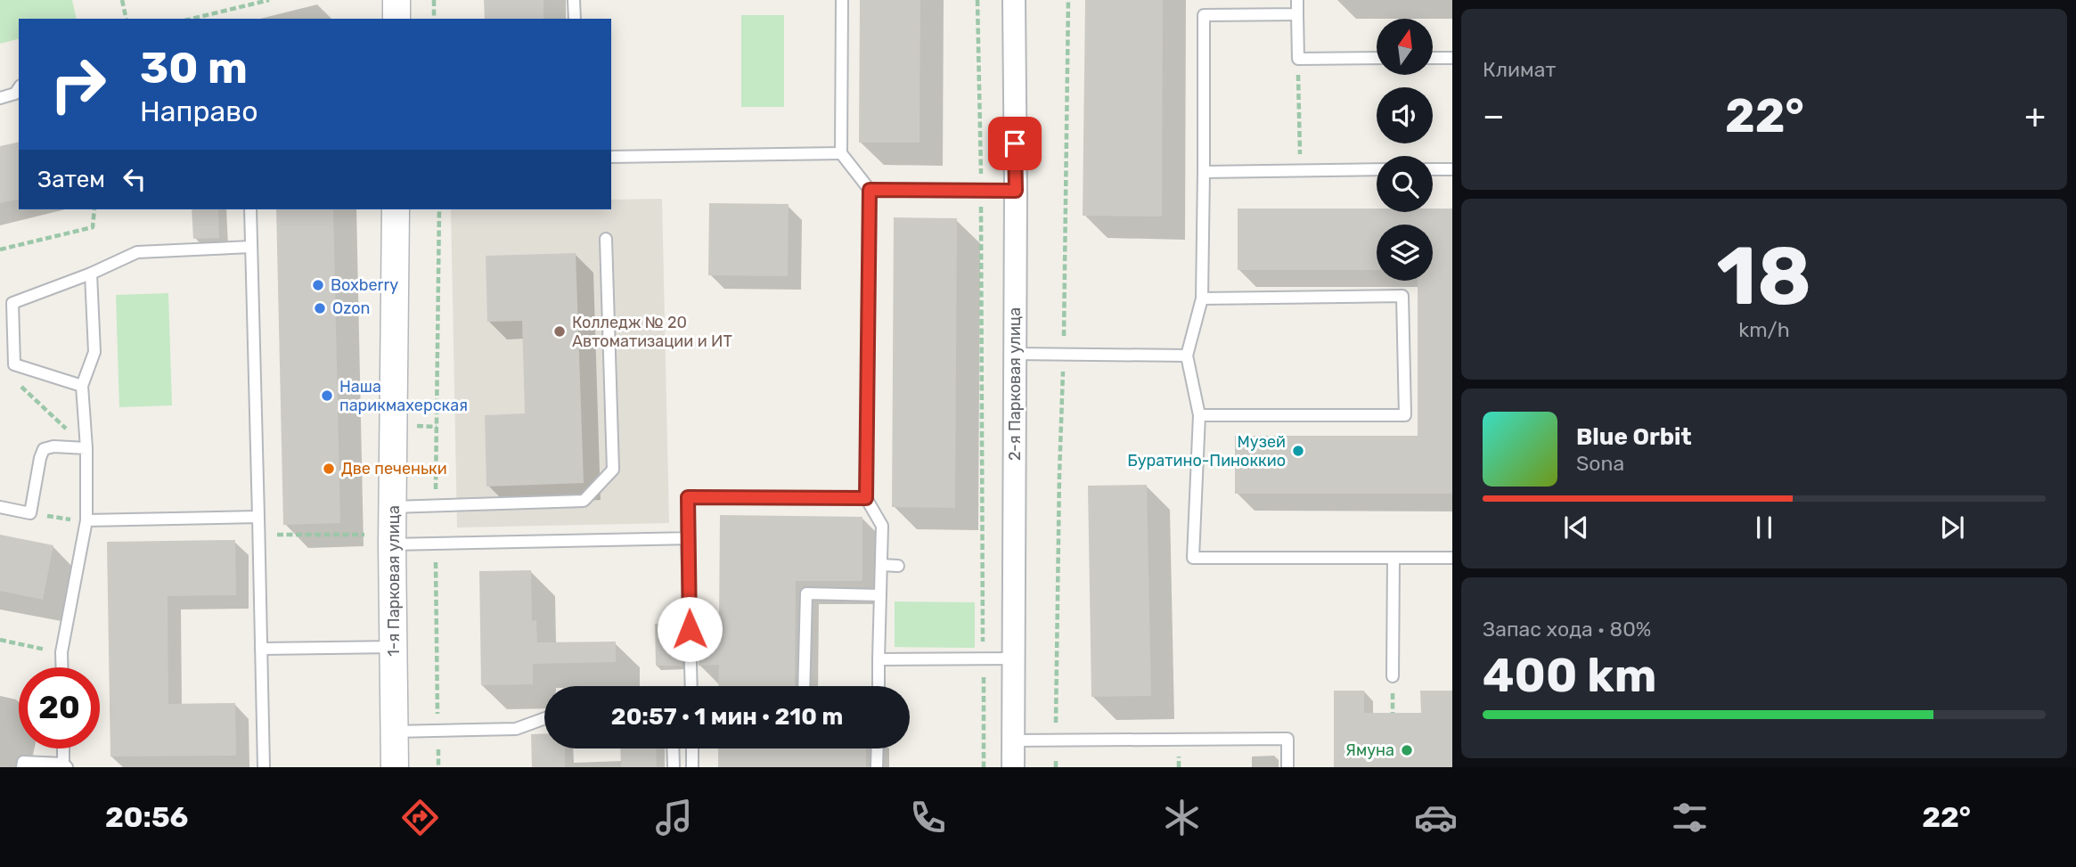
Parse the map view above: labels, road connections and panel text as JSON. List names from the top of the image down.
{
  "streets": {
    "street": ["2-я Парковая улица", "1-я Парковая улица"]
  },
  "places": [
    "Boxberry",
    "Ozon",
    "Колледж № 20 Автоматизации и ИТ",
    "Наша парикмахерская",
    "Музей Буратино-Пиноккио",
    "Две печеньки",
    "Ямуна"
  ],
  "north": "top",
  "page": {
    "tile": [
      "Климат",
      ["18", "km/h"],
      ["Запас хода · 80%", "400 km"]
    ],
    "turn": ["30 m", "Направо"],
    "heat": ["−", "22°", "+"],
    "then": "Затем",
    "song": ["Blue Orbit", "Sona"],
    "limit": "20",
    "trip": "20:57 · 1 мин · 210 m",
    "tabs": ["20:56", "22°"]
  }
}
